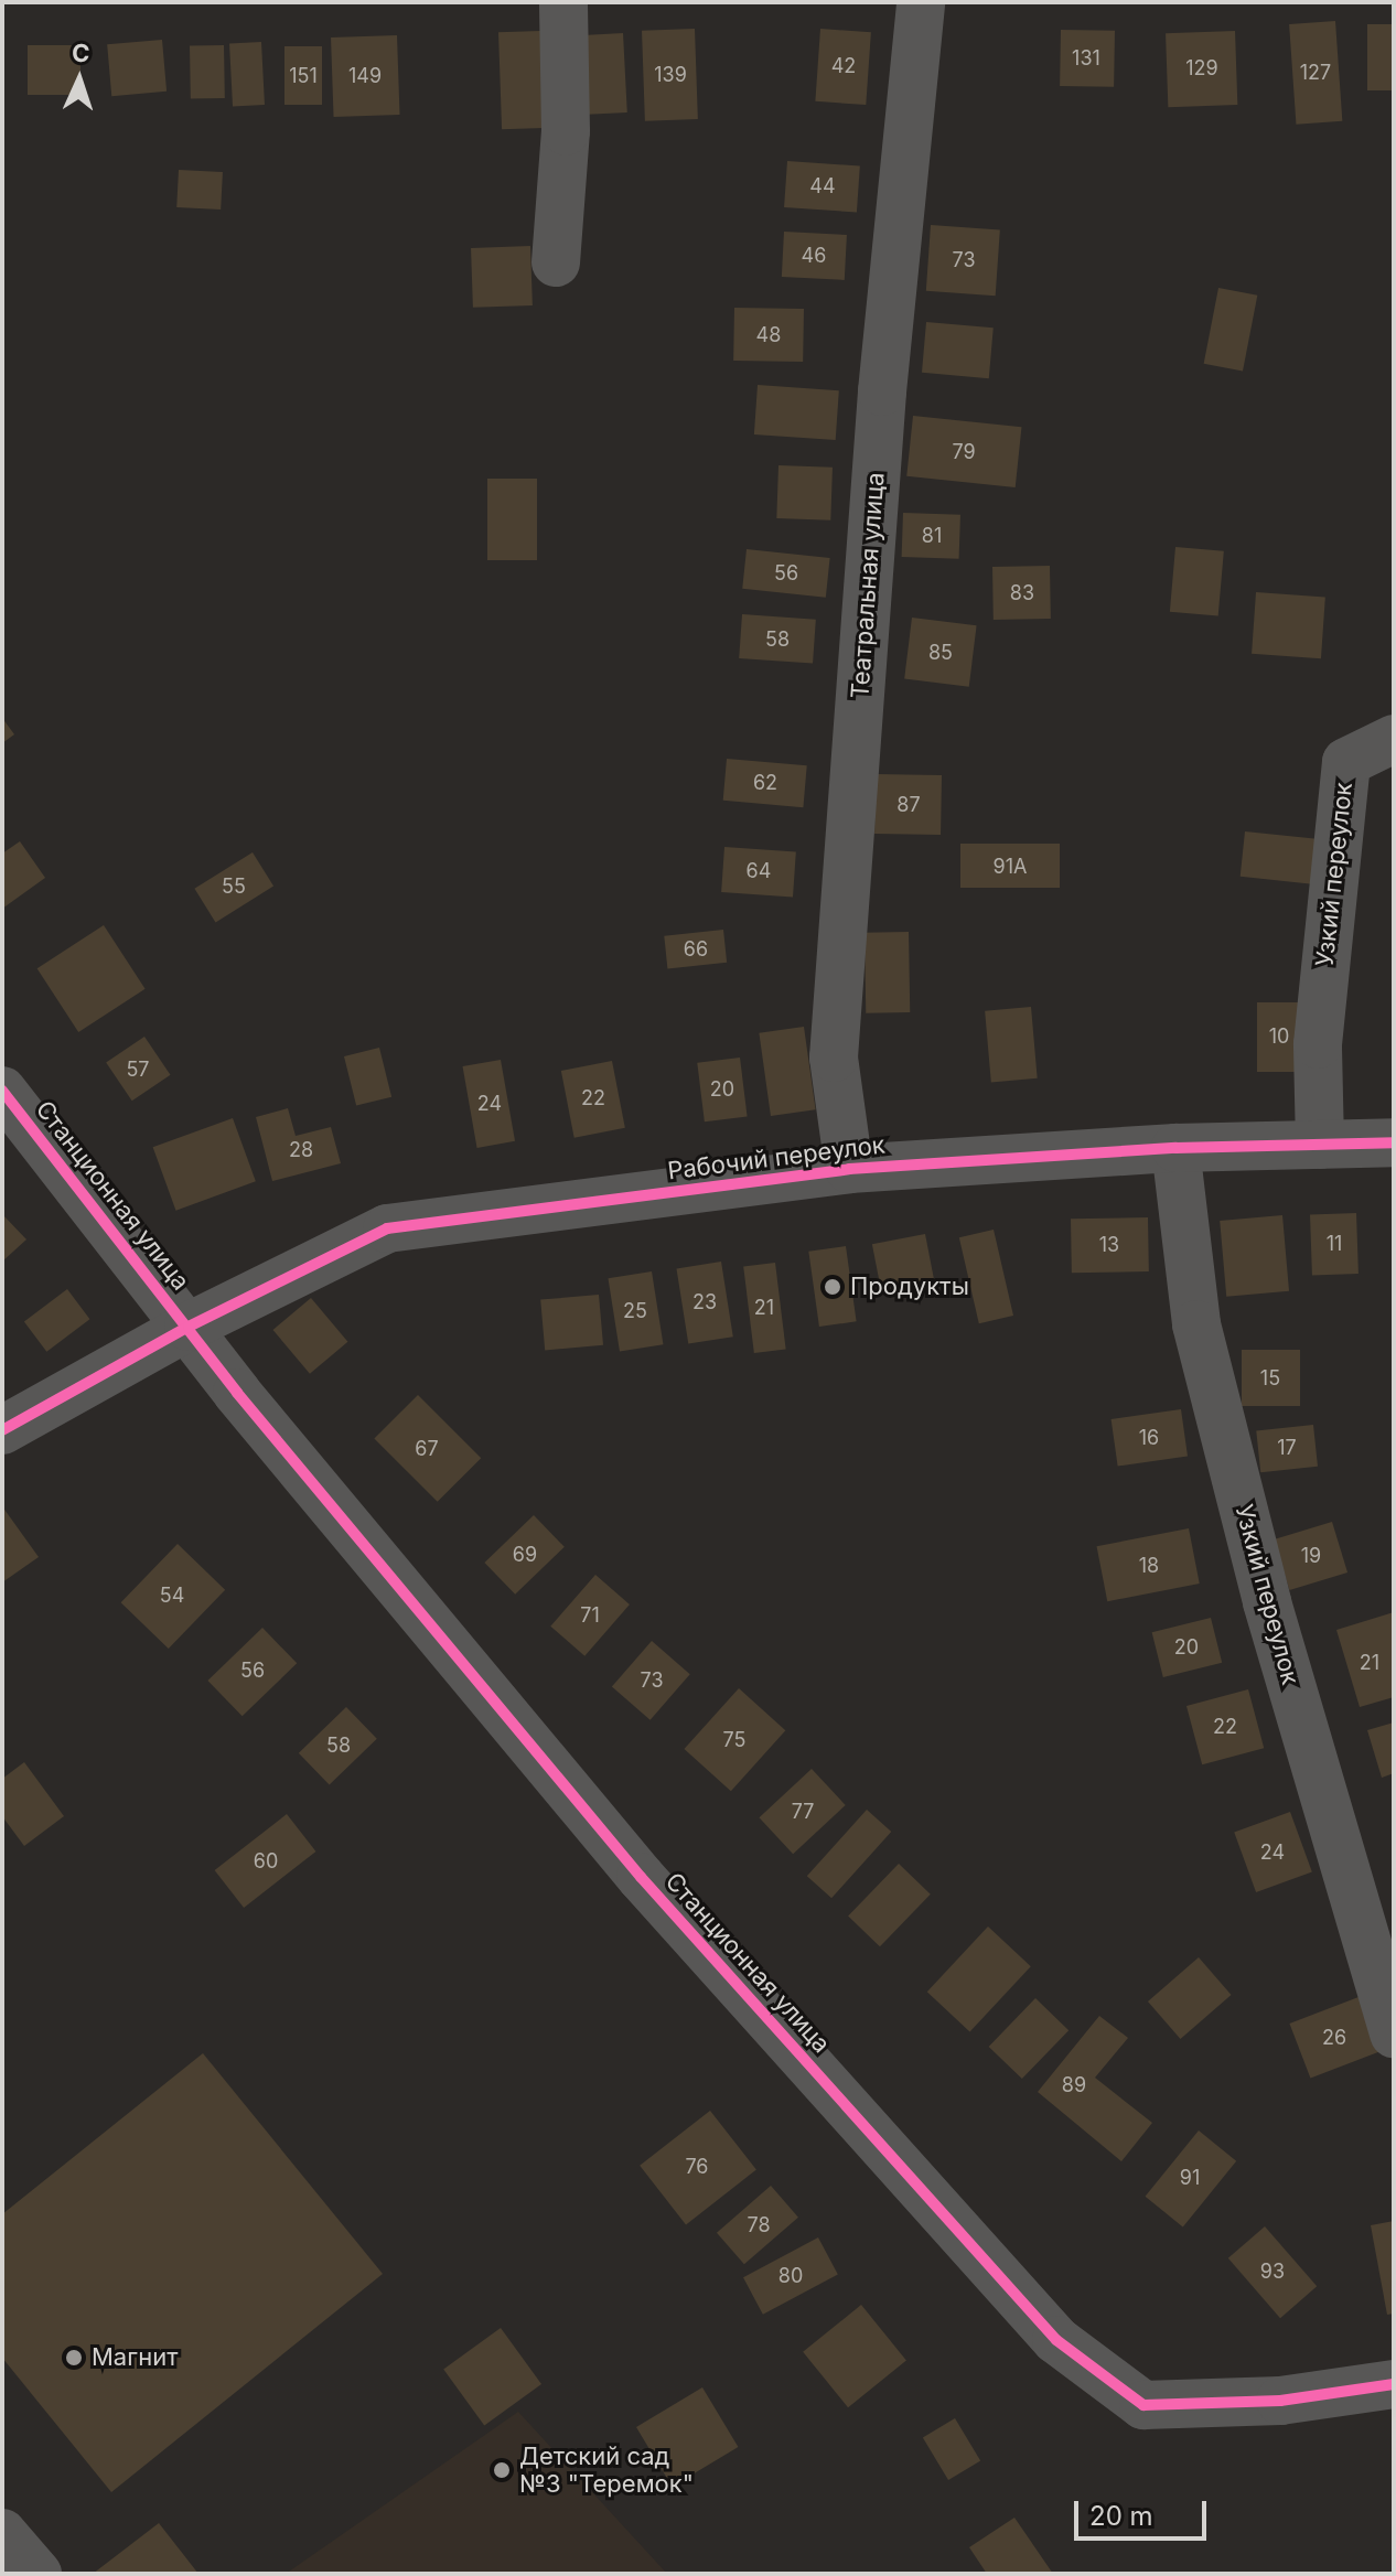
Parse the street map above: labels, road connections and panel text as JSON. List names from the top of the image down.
{
  "streets": {
    "street": [
      "Театральная улица",
      "Узкий переулок",
      "Рабочий переулок",
      "Станционная улица"
    ]
  },
  "crossings": [
    ["Театральная улица", "Рабочий переулок"],
    ["Узкий переулок", "Рабочий переулок"],
    ["Рабочий переулок", "Станционная улица"]
  ],
  "places": ["Продукты", "Магнит", "Детский сад №3 \"Теремок\""],
  "house_numbers": [
    "131",
    "42",
    "129",
    "127",
    "139",
    "151",
    "149",
    "44",
    "46",
    "73",
    "48",
    "79",
    "81",
    "56",
    "83",
    "58",
    "85",
    "62",
    "87",
    "91А",
    "64",
    "55",
    "66",
    "10",
    "57",
    "20",
    "22",
    "24",
    "28",
    "11",
    "13",
    "23",
    "21",
    "25",
    "15",
    "16",
    "17",
    "67",
    "69",
    "19",
    "18",
    "54",
    "71",
    "20",
    "21",
    "56",
    "73",
    "22",
    "75",
    "58",
    "77",
    "24",
    "60",
    "26",
    "89",
    "76",
    "91",
    "78",
    "93",
    "80"
  ],
  "scale_bar": "20 m",
  "north": "top"
}
